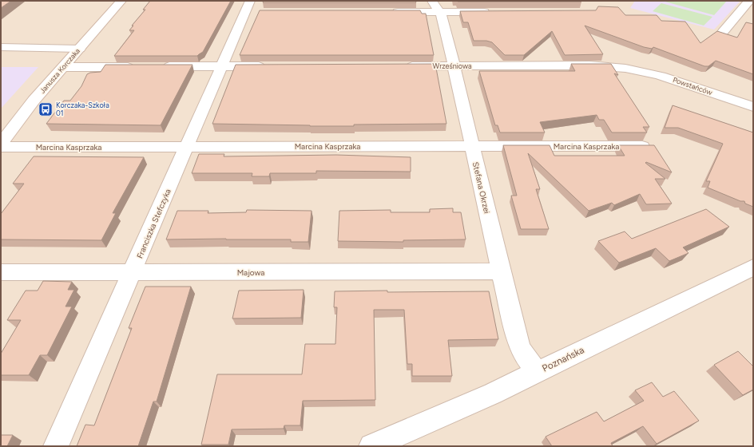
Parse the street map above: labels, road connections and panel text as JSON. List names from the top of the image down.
{
  "streets": {
    "street": [
      "Wrześniowa",
      "Janusza Korczaka",
      "Powstańców",
      "Marcina Kasprzaka",
      "Stefana Okrzei",
      "Franciszka Stefczyka",
      "Majowa",
      "Poznańska"
    ]
  },
  "crossings": [
    ["Wrześniowa", "Powstańców"],
    ["Wrześniowa", "Stefana Okrzei"],
    ["Marcina Kasprzaka", "Stefana Okrzei"],
    ["Marcina Kasprzaka", "Franciszka Stefczyka"],
    ["Stefana Okrzei", "Majowa"],
    ["Stefana Okrzei", "Poznańska"],
    ["Franciszka Stefczyka", "Majowa"]
  ],
  "places": {
    "bus stop": ["Korczaka-Szkoła 01"]
  }
}
